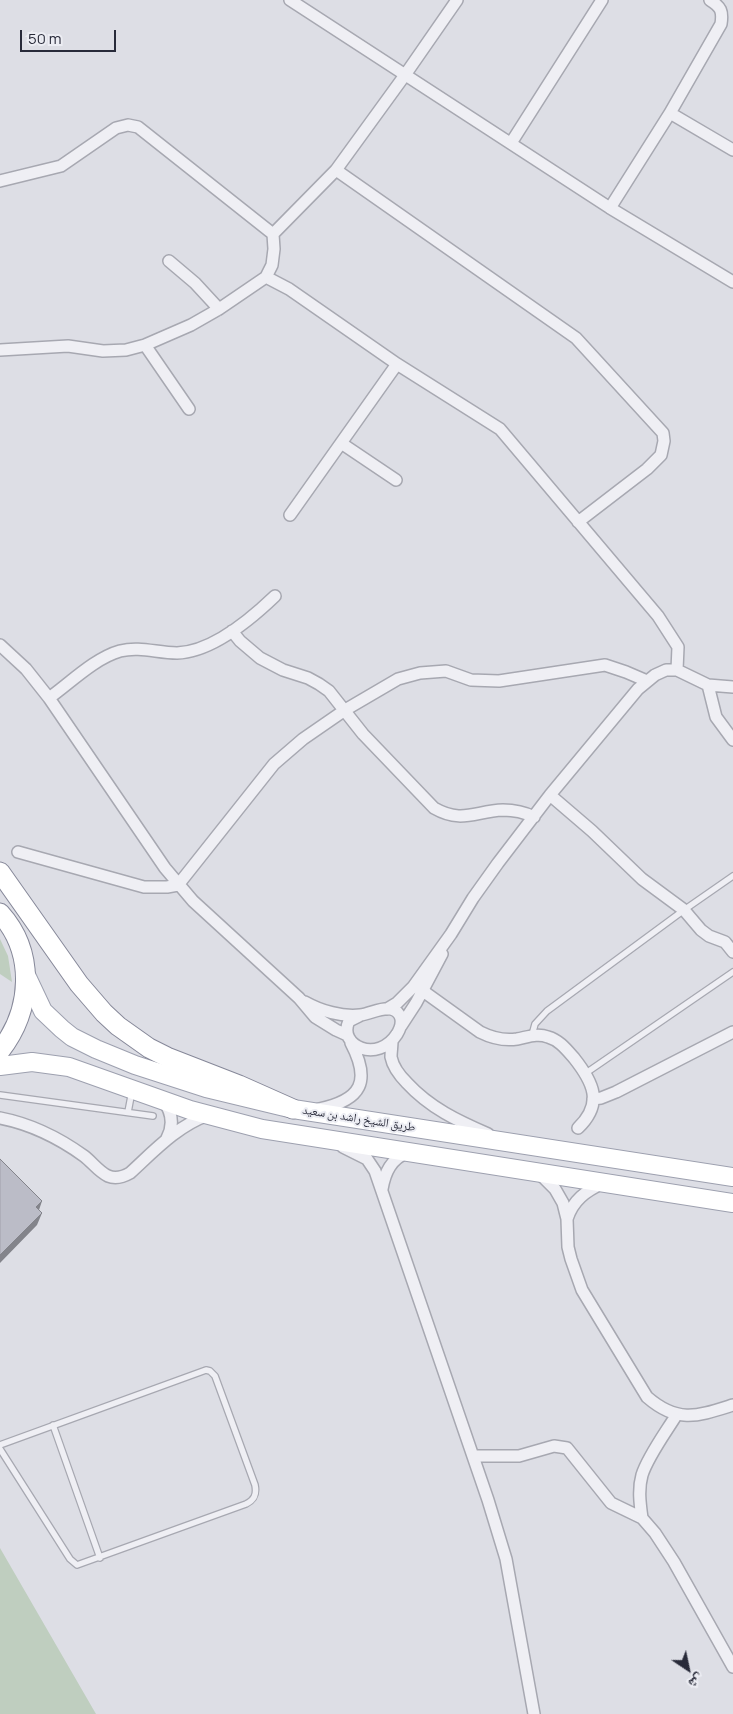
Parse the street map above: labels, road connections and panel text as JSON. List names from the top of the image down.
{
  "streets": {
    "main road": ["طريق الشيخ راشد بن سعيد"]
  },
  "scale_bar": "50 m",
  "north": "bottom right"
}
